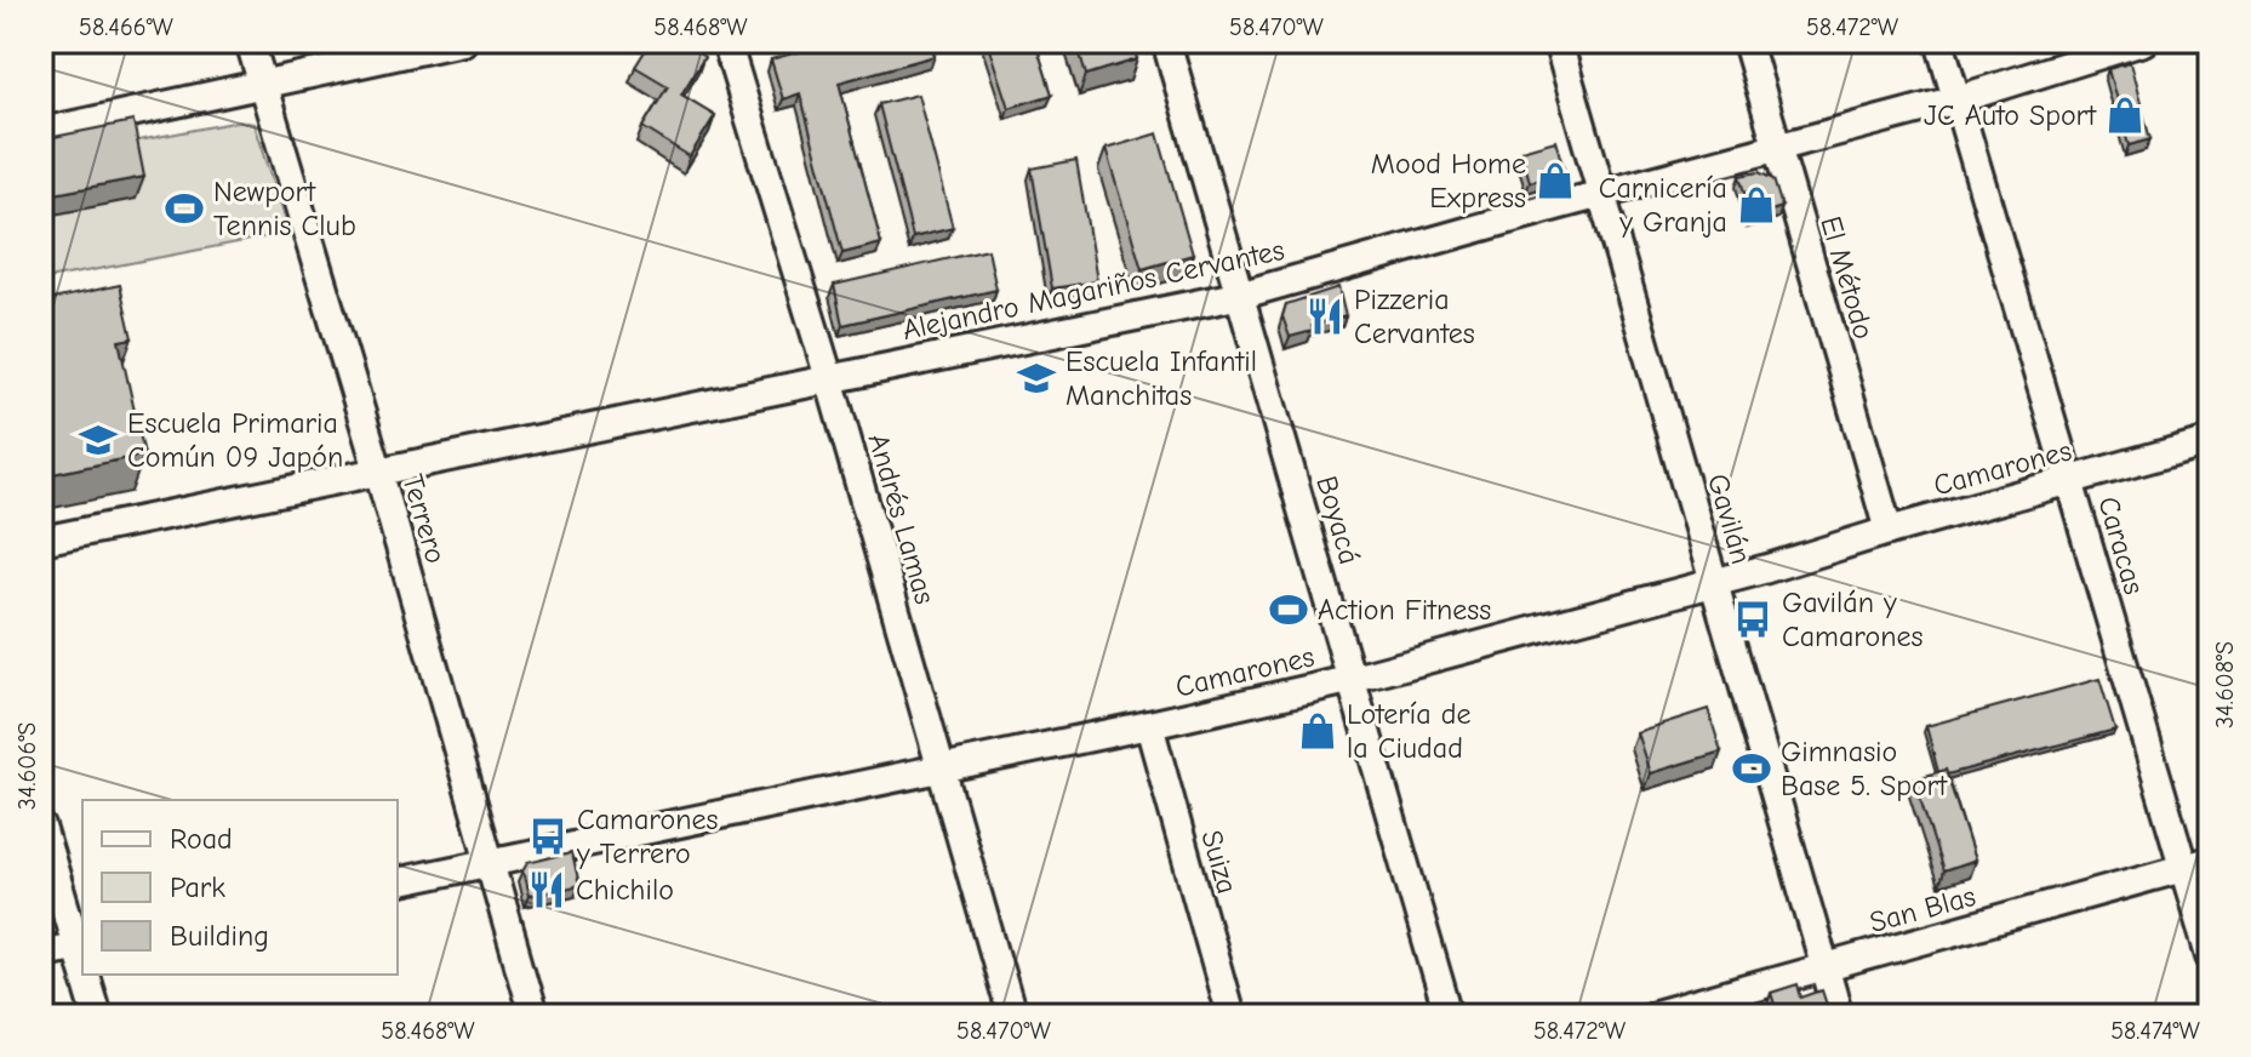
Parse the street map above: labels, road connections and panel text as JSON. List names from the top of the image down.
{
  "streets": {
    "street": [
      "El Método",
      "Alejandro Magariños Cervantes",
      "Camarones",
      "Terrero",
      "Andrés Lamas",
      "Gavilán",
      "Boyacá",
      "Caracas",
      "Suiza",
      "San Blas"
    ]
  },
  "crossings": [
    ["El Método", "Alejandro Magariños Cervantes"],
    ["El Método", "Camarones"],
    ["Alejandro Magariños Cervantes", "Terrero"],
    ["Alejandro Magariños Cervantes", "Andrés Lamas"],
    ["Alejandro Magariños Cervantes", "Gavilán"],
    ["Alejandro Magariños Cervantes", "Boyacá"],
    ["Alejandro Magariños Cervantes", "Caracas"],
    ["Camarones", "Terrero"],
    ["Camarones", "Andrés Lamas"],
    ["Camarones", "Gavilán"],
    ["Camarones", "Boyacá"],
    ["Camarones", "Caracas"],
    ["Camarones", "Suiza"],
    ["Gavilán", "San Blas"],
    ["Caracas", "San Blas"]
  ],
  "places": {
    "shop": [
      "JC Auto Sport",
      "Mood Home Express",
      "Carnicería y Granja",
      "Lotería de la Ciudad"
    ],
    "sports": ["Newport Tennis Club", "Action Fitness", "Gimnasio Base 5. Sport"],
    "restaurant": ["Pizzeria Cervantes", "Chichilo"],
    "school or university": ["Escuela Infantil Manchitas", "Escuela Primaria Común 09 Japón"],
    "bus stop": ["Gavilán y Camarones", "Camarones y Terrero"]
  },
  "legend": ["Road", "Park", "Building"],
  "coordinates": [
    "58.466°W",
    "58.468°W",
    "58.470°W",
    "58.472°W",
    "34.608°S",
    "34.606°S",
    "58.474°W"
  ]
}
